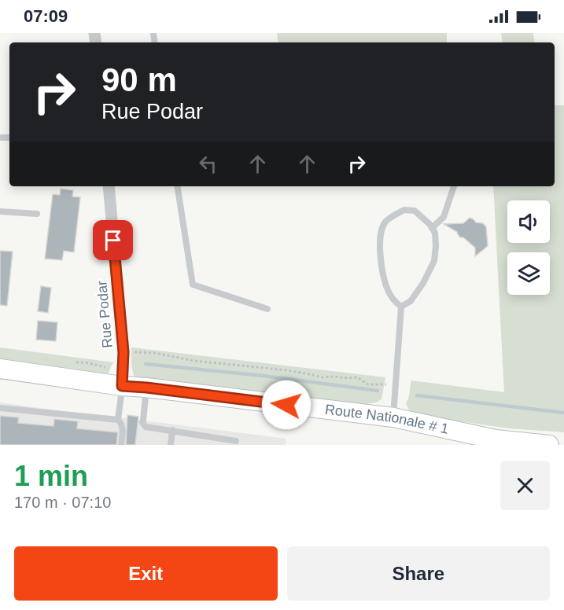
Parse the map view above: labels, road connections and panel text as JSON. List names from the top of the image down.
{
  "streets": {
    "main road": ["Route Nationale # 1"],
    "street": ["Rue Podar"]
  },
  "crossings": [
    ["Rue Podar", "Route Nationale # 1"]
  ],
  "page": {
    "status": "07:09",
    "turn": ["90 m", "Rue Podar"],
    "heading": ["1 min", "170 m · 07:10"],
    "buttons": ["Exit", "Share"]
  }
}
